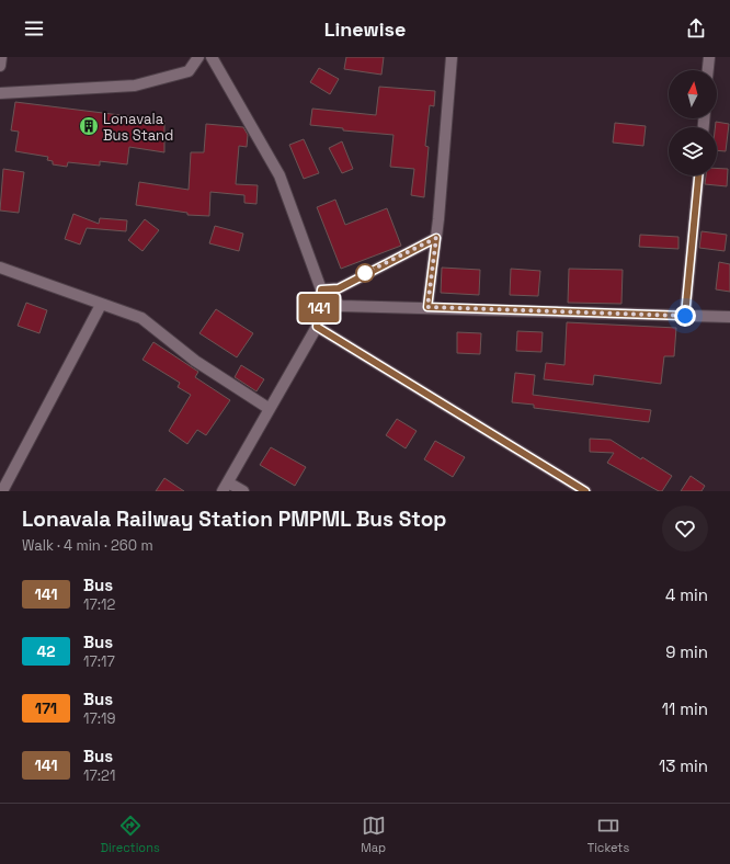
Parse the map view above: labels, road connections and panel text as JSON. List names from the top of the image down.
{
  "places": {
    "building": ["Lonavala Bus Stand"]
  },
  "lines": ["bus line 141"],
  "north": "top",
  "page": {
    "header": "Linewise",
    "on_map": "141",
    "heading": ["Lonavala Railway Station PMPML Bus Stop", "Walk · 4 min · 260 m"],
    "list": [
      {
        "mark": "141",
        "name": "Bus",
        "note": "17:12",
        "value": "4 min"
      },
      {
        "mark": "42",
        "name": "Bus",
        "note": "17:17",
        "value": "9 min"
      },
      {
        "mark": "171",
        "name": "Bus",
        "note": "17:19",
        "value": "11 min"
      },
      {
        "mark": "141",
        "name": "Bus",
        "note": "17:21",
        "value": "13 min"
      }
    ],
    "tabs": ["Directions", "Map", "Tickets"]
  }
}
